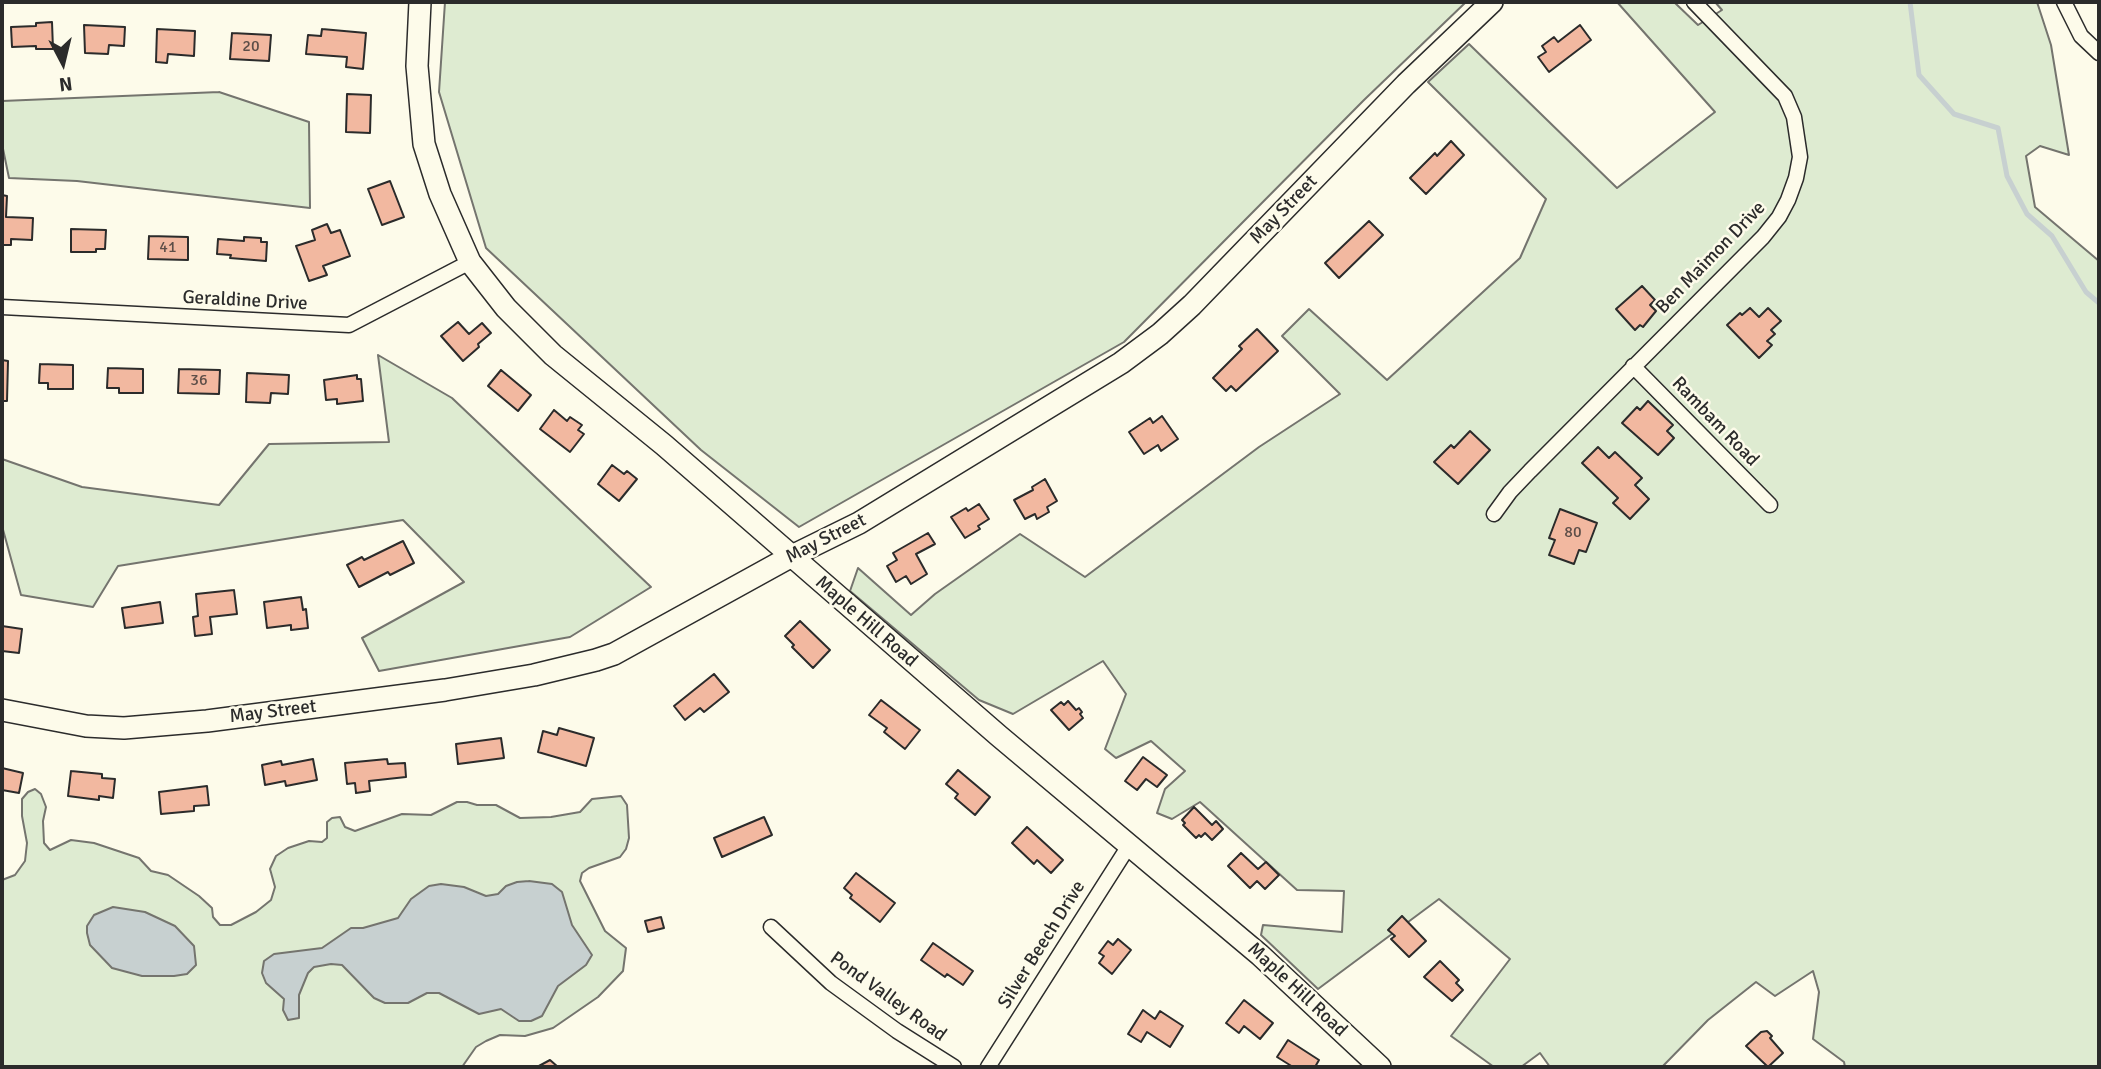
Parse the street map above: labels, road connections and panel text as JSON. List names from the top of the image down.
{
  "streets": {
    "street": [
      "May Street",
      "Ben Maimon Drive",
      "Geraldine Drive",
      "Rambam Road",
      "Maple Hill Road",
      "Silver Beech Drive",
      "Pond Valley Road"
    ]
  },
  "crossings": [
    ["May Street", "Maple Hill Road"],
    ["Ben Maimon Drive", "Rambam Road"],
    ["Geraldine Drive", "Maple Hill Road"],
    ["Maple Hill Road", "Silver Beech Drive"]
  ],
  "house_numbers": [
    "20",
    "41",
    "36",
    "80"
  ],
  "north": "bottom"
}
